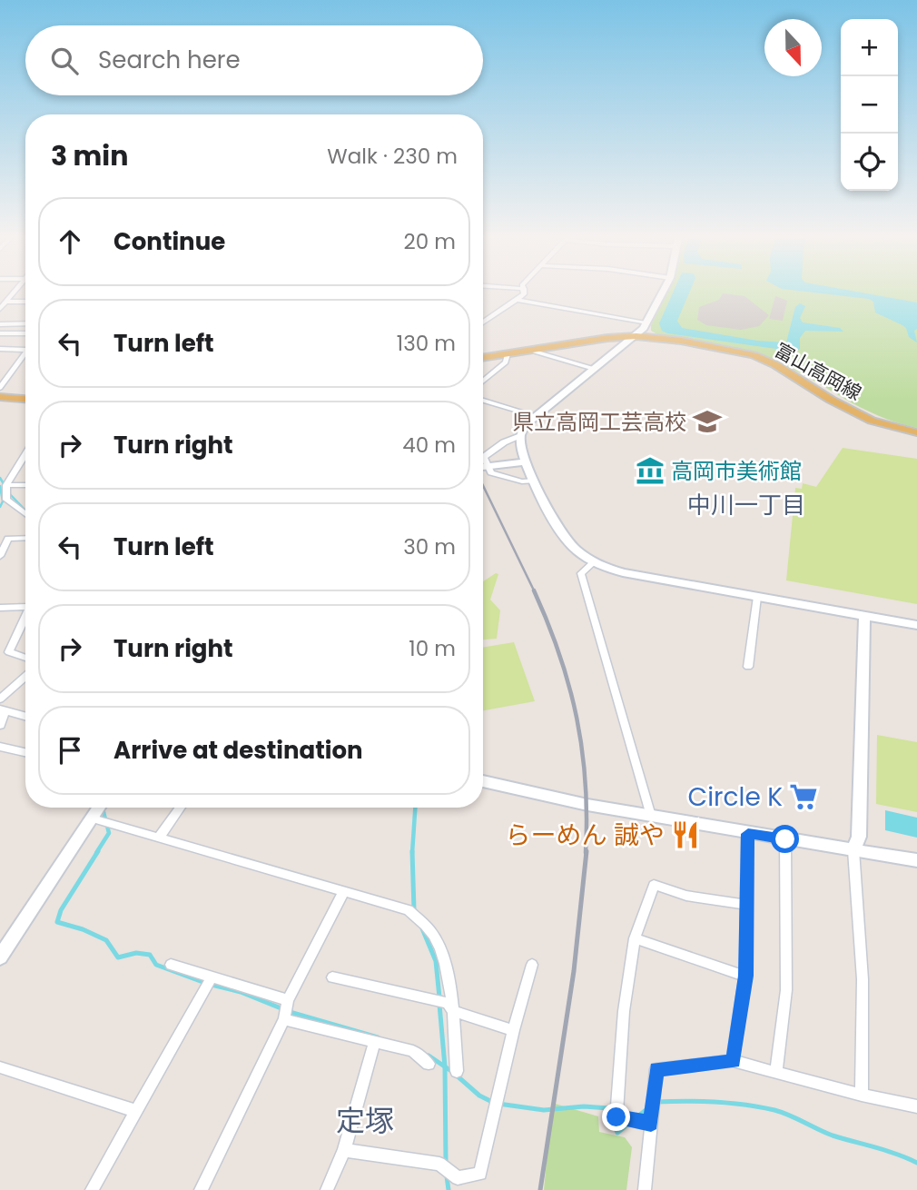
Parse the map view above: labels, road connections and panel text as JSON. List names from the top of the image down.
{
  "streets": {
    "main road": ["富山高岡線"]
  },
  "districts": ["中川一丁目", "定塚"],
  "places": {
    "school or university": ["県立高岡工芸高校"],
    "museum": ["高岡市美術館"],
    "supermarket": ["Circle K"],
    "restaurant": ["らーめん 誠や"]
  },
  "north": "bottom",
  "page": {
    "map_buttons": ["+", "−"],
    "search": "Search here",
    "heading": ["3 min", "Walk · 230 m"],
    "list": [
      ["Continue", "20 m"],
      ["Turn left", "130 m"],
      ["Turn right", "40 m"],
      ["Turn left", "30 m"],
      ["Turn right", "10 m"],
      "Arrive at destination"
    ]
  }
}
